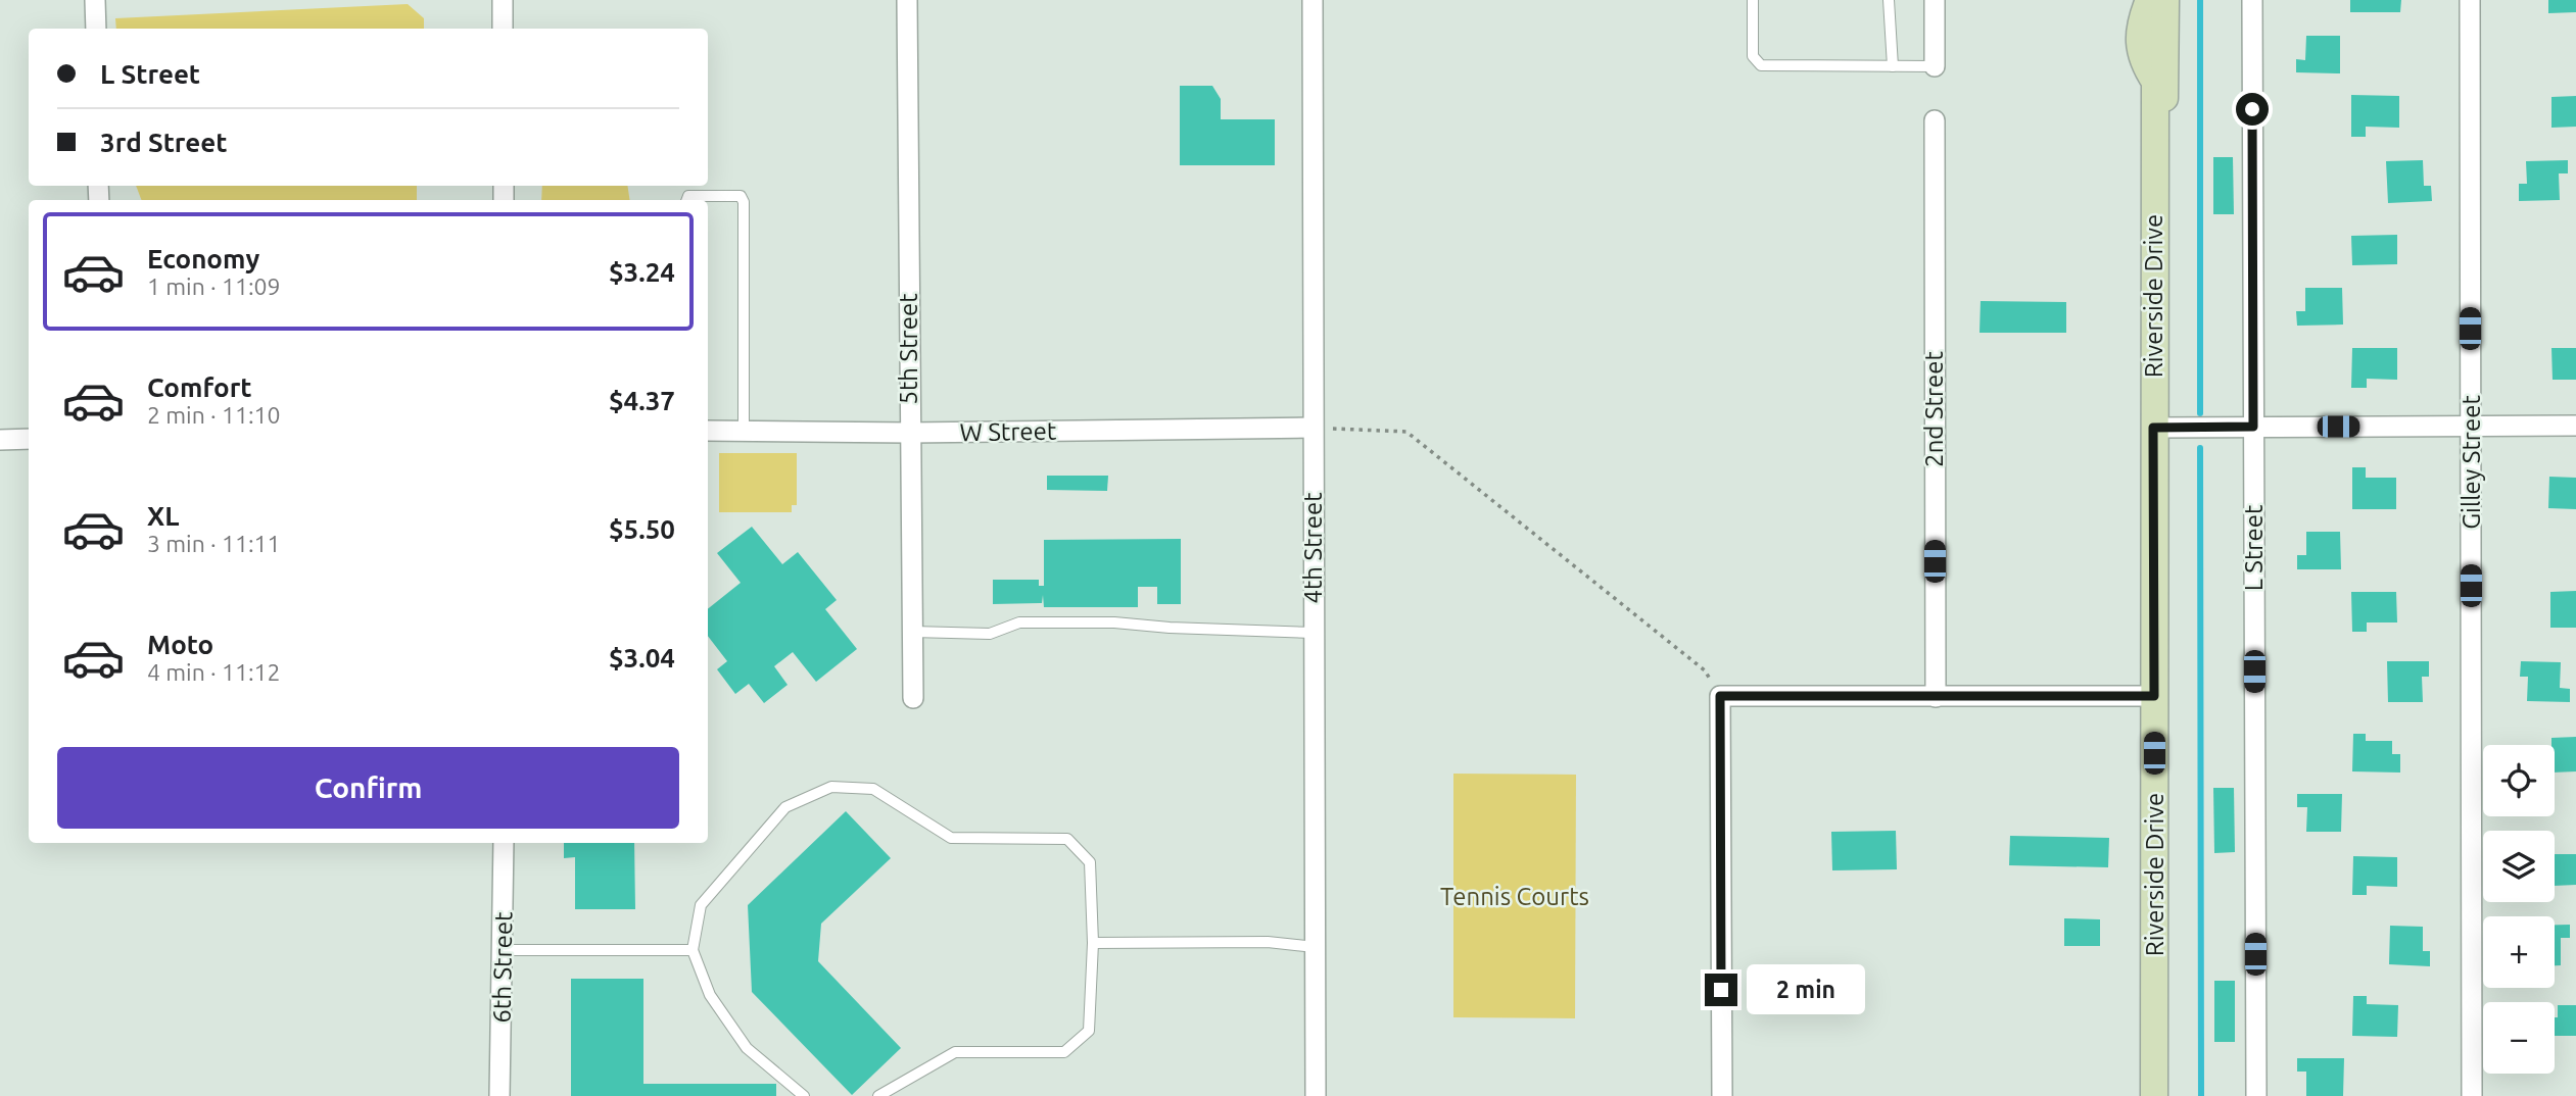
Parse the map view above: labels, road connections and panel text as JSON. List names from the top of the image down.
{
  "streets": {
    "street": [
      "Riverside Drive",
      "5th Street",
      "2nd Street",
      "W Street",
      "Gilley Street",
      "4th Street",
      "L Street",
      "6th Street"
    ]
  },
  "crossings": [
    ["5th Street", "W Street"],
    ["W Street", "4th Street"]
  ],
  "parks": ["Tennis Courts"],
  "page": {
    "banner": ["L Street", "3rd Street"],
    "list": [
      {
        "name": "Economy",
        "note": "1 min · 11:09",
        "value": "$3.24"
      },
      {
        "name": "Comfort",
        "note": "2 min · 11:10",
        "value": "$4.37"
      },
      {
        "name": "XL",
        "note": "3 min · 11:11",
        "value": "$5.50"
      },
      {
        "name": "Moto",
        "note": "4 min · 11:12",
        "value": "$3.04"
      }
    ],
    "buttons": "Confirm",
    "map_buttons": ["+", "−"],
    "bubble": "2 min"
  }
}
